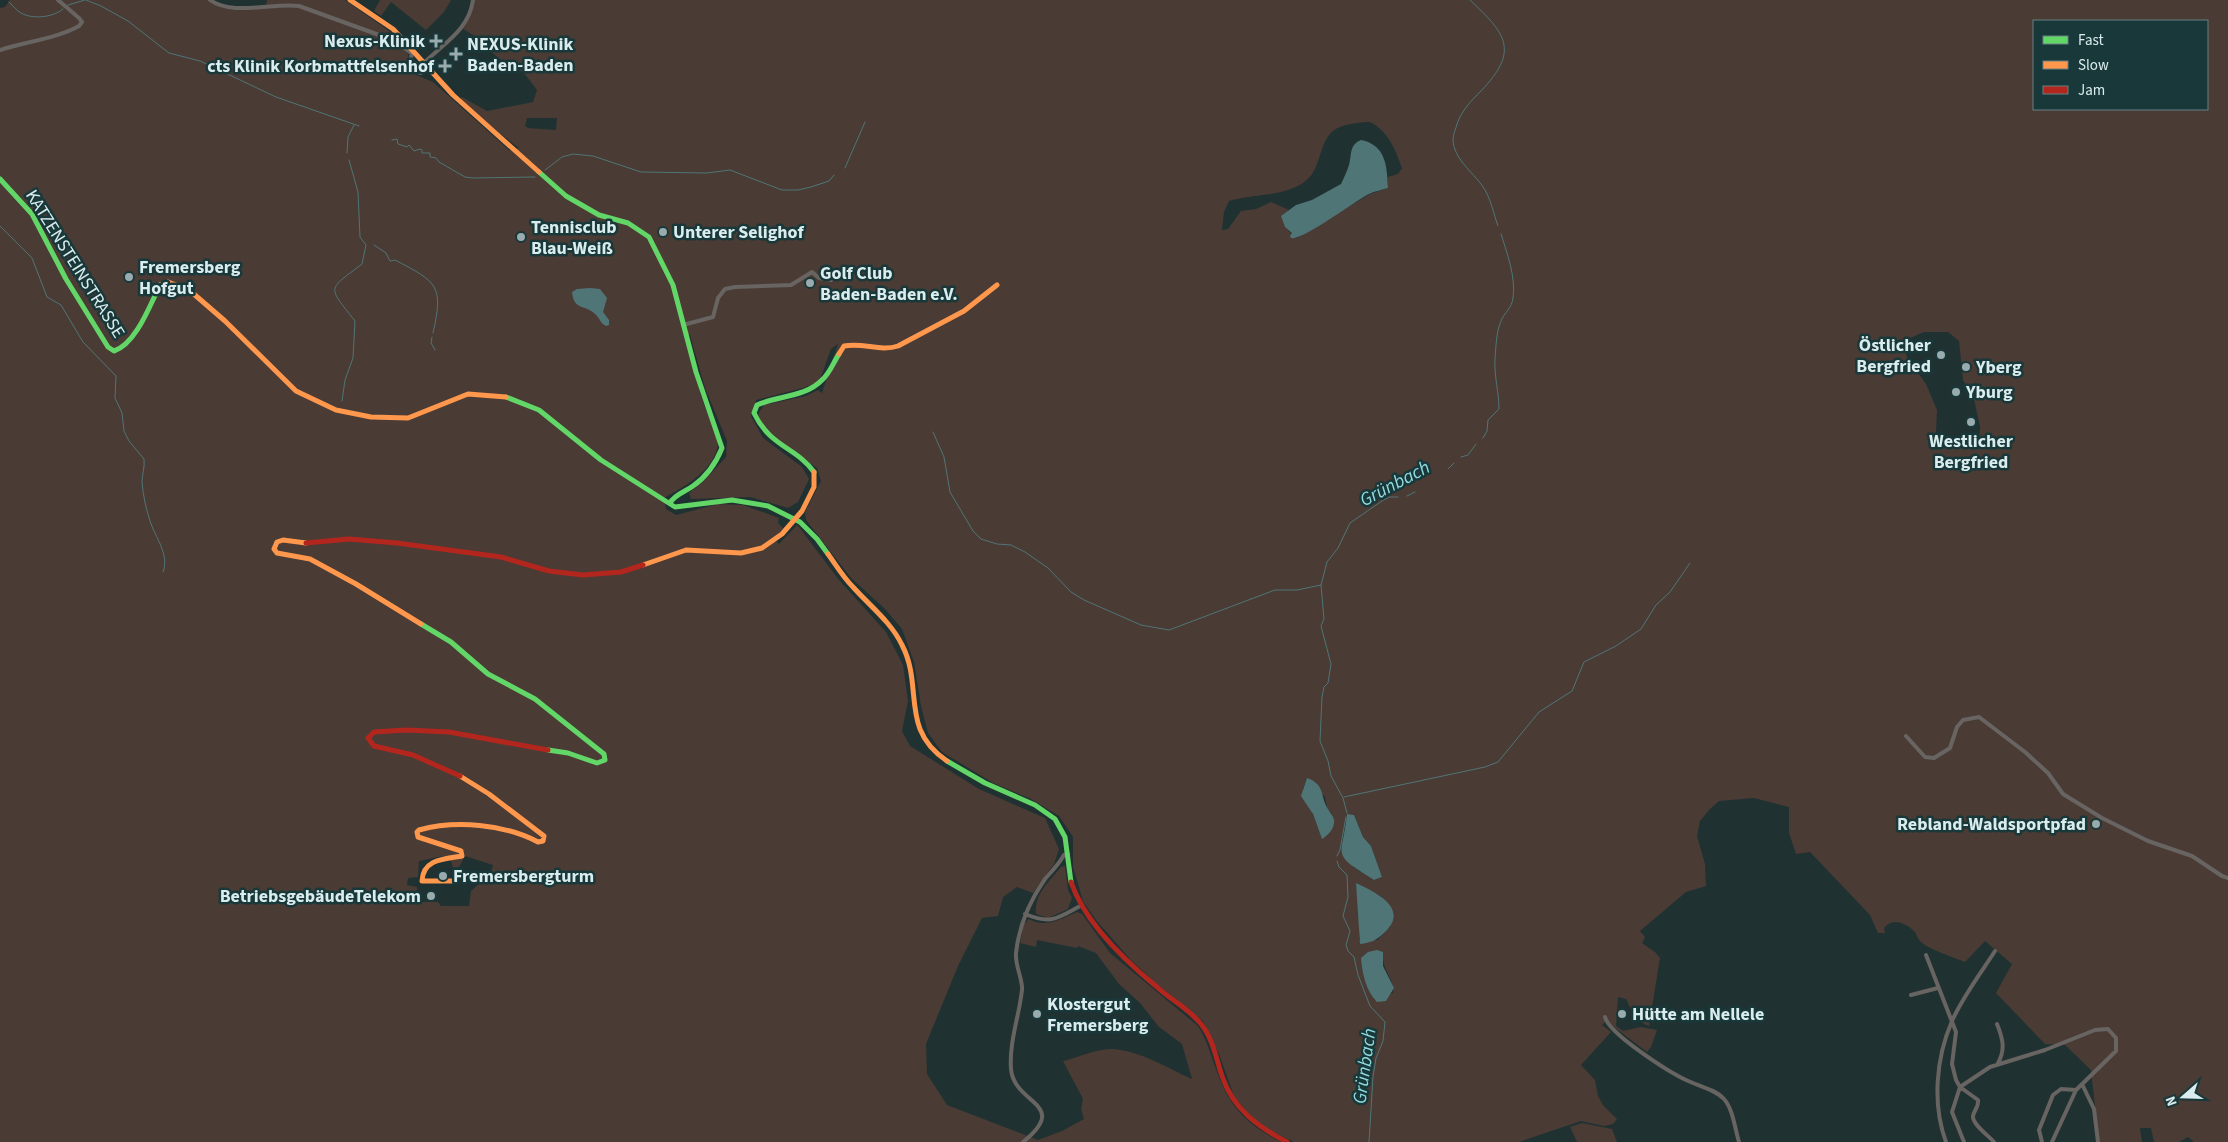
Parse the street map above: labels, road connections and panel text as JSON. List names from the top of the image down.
{
  "streets": {
    "street": ["KATZENSTEINSTRASSE"]
  },
  "water": ["Grünbach"],
  "places": {
    "health": ["Nexus-Klinik", "NEXUS-Klinik Baden-Baden", "cts Klinik Korbmattfelsenhof"],
    "other": [
      "Unterer Selighof",
      "Tennisclub Blau-Weiß",
      "Fremersberg Hofgut",
      "Golf Club Baden-Baden e.V.",
      "Östlicher Bergfried",
      "Yberg",
      "Yburg",
      "Westlicher Bergfried",
      "Rebland-Waldsportpfad",
      "Fremersbergturm",
      "BetriebsgebäudeTelekom",
      "Klostergut Fremersberg",
      "Hütte am Nellele"
    ]
  },
  "legend": ["Fast", "Slow", "Jam"],
  "north": "left"
}
